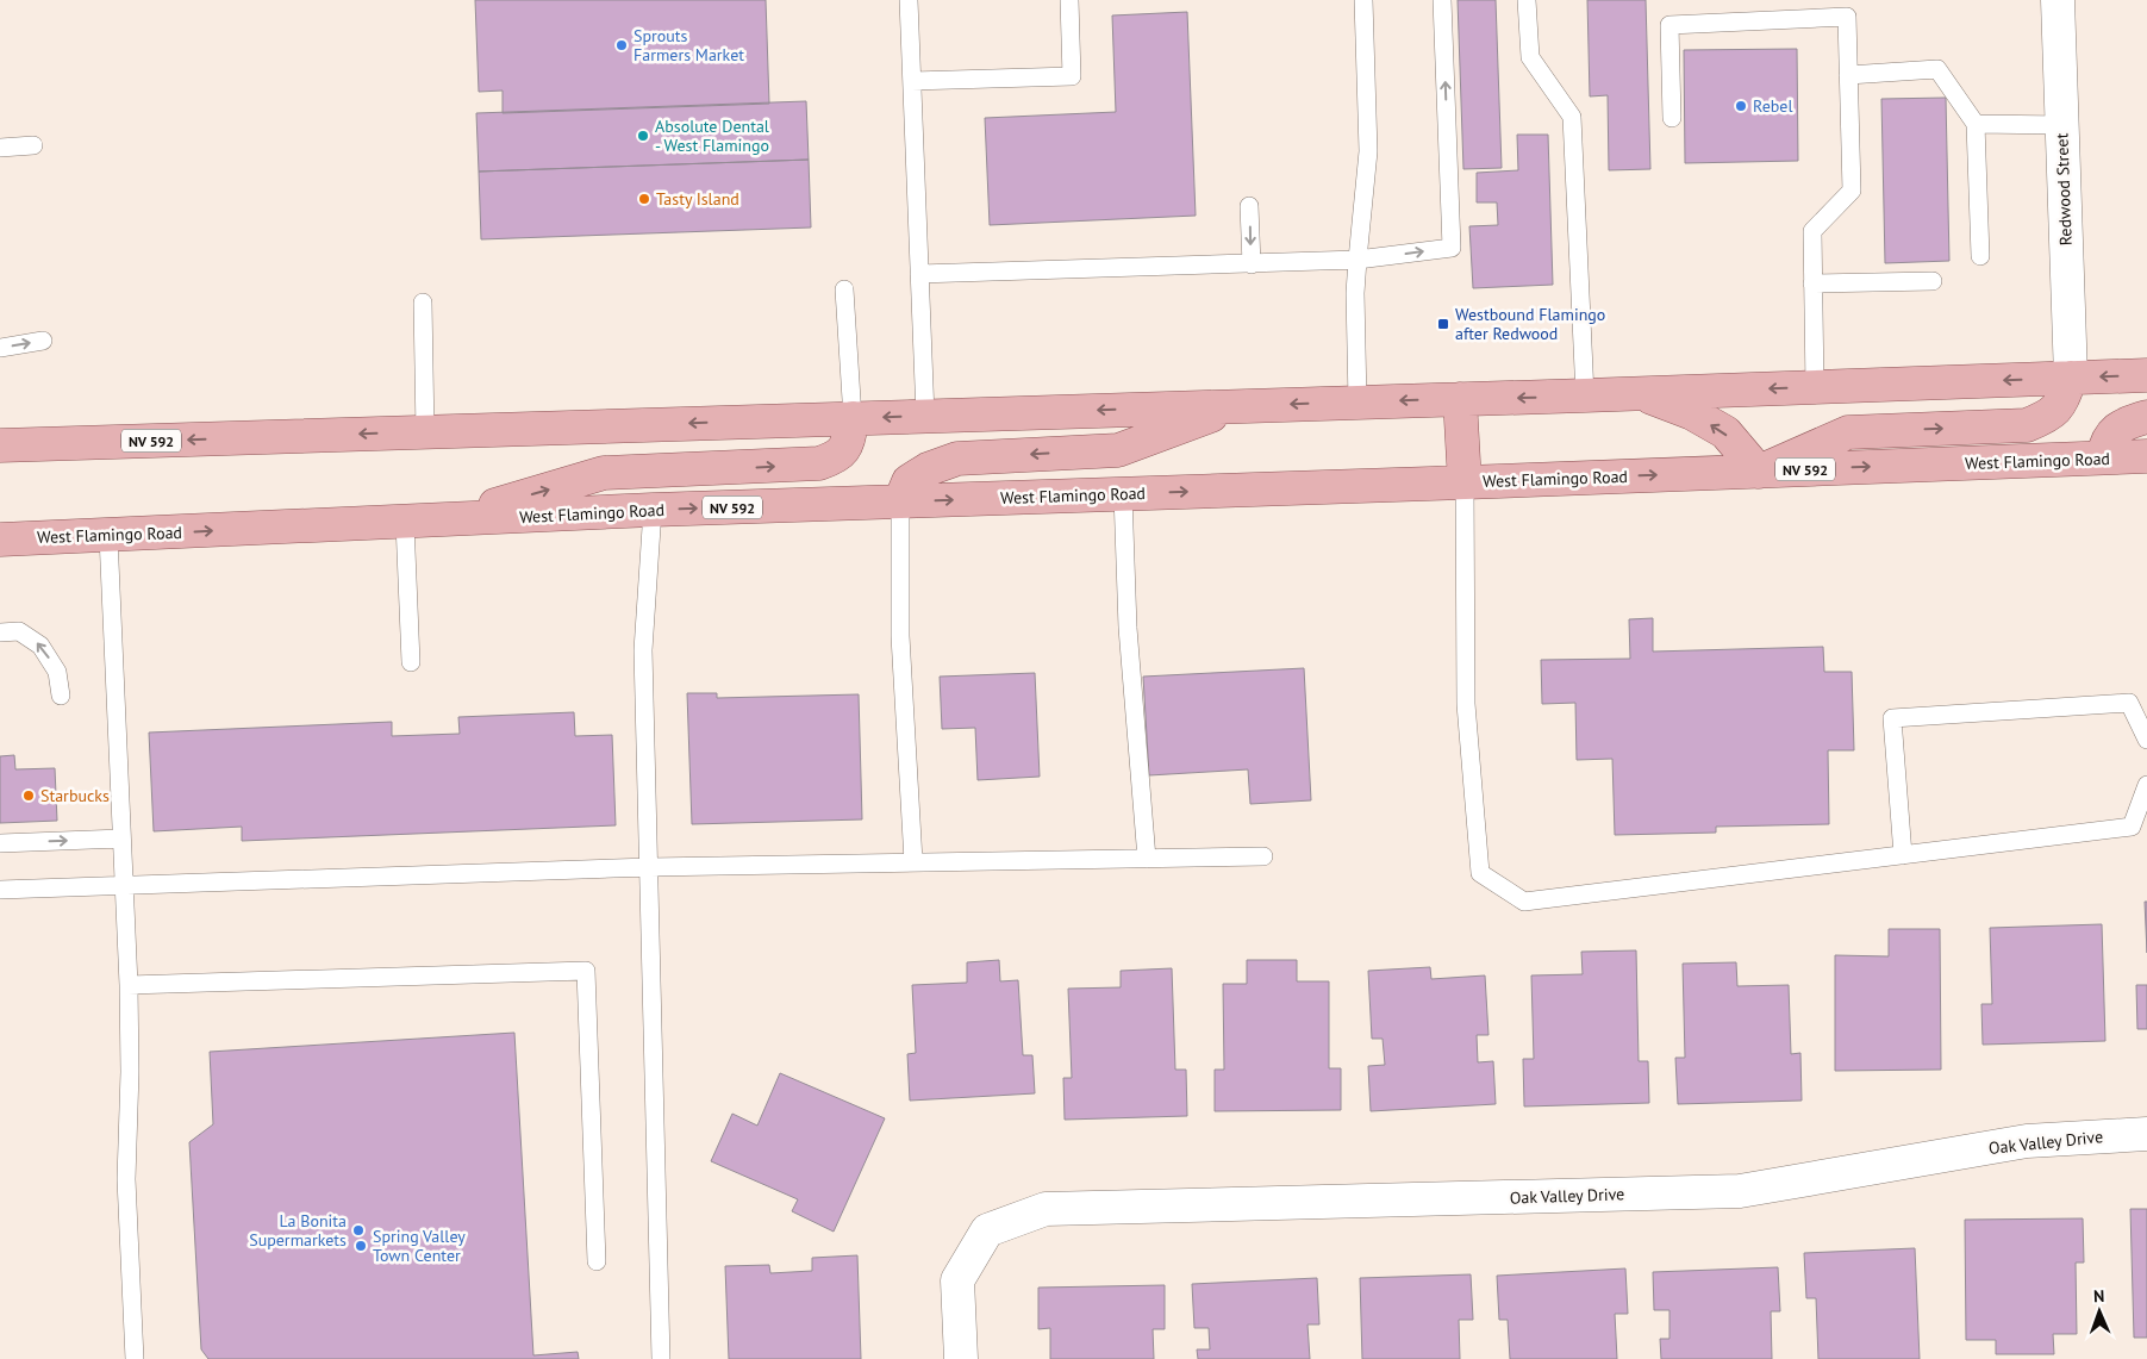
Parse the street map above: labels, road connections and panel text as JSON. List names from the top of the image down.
{
  "streets": {
    "main road": ["NV 592", "West Flamingo Road"],
    "street": ["Redwood Street", "Oak Valley Drive"]
  },
  "crossings": [
    ["Redwood Street", "NV 592"]
  ],
  "places": {
    "other": [
      "Sprouts Farmers Market",
      "Rebel",
      "Absolute Dental - West Flamingo",
      "Tasty Island",
      "Starbucks",
      "La Bonita Supermarkets",
      "Spring Valley Town Center"
    ],
    "transit": ["Westbound Flamingo after Redwood"]
  },
  "north": "top"
}
